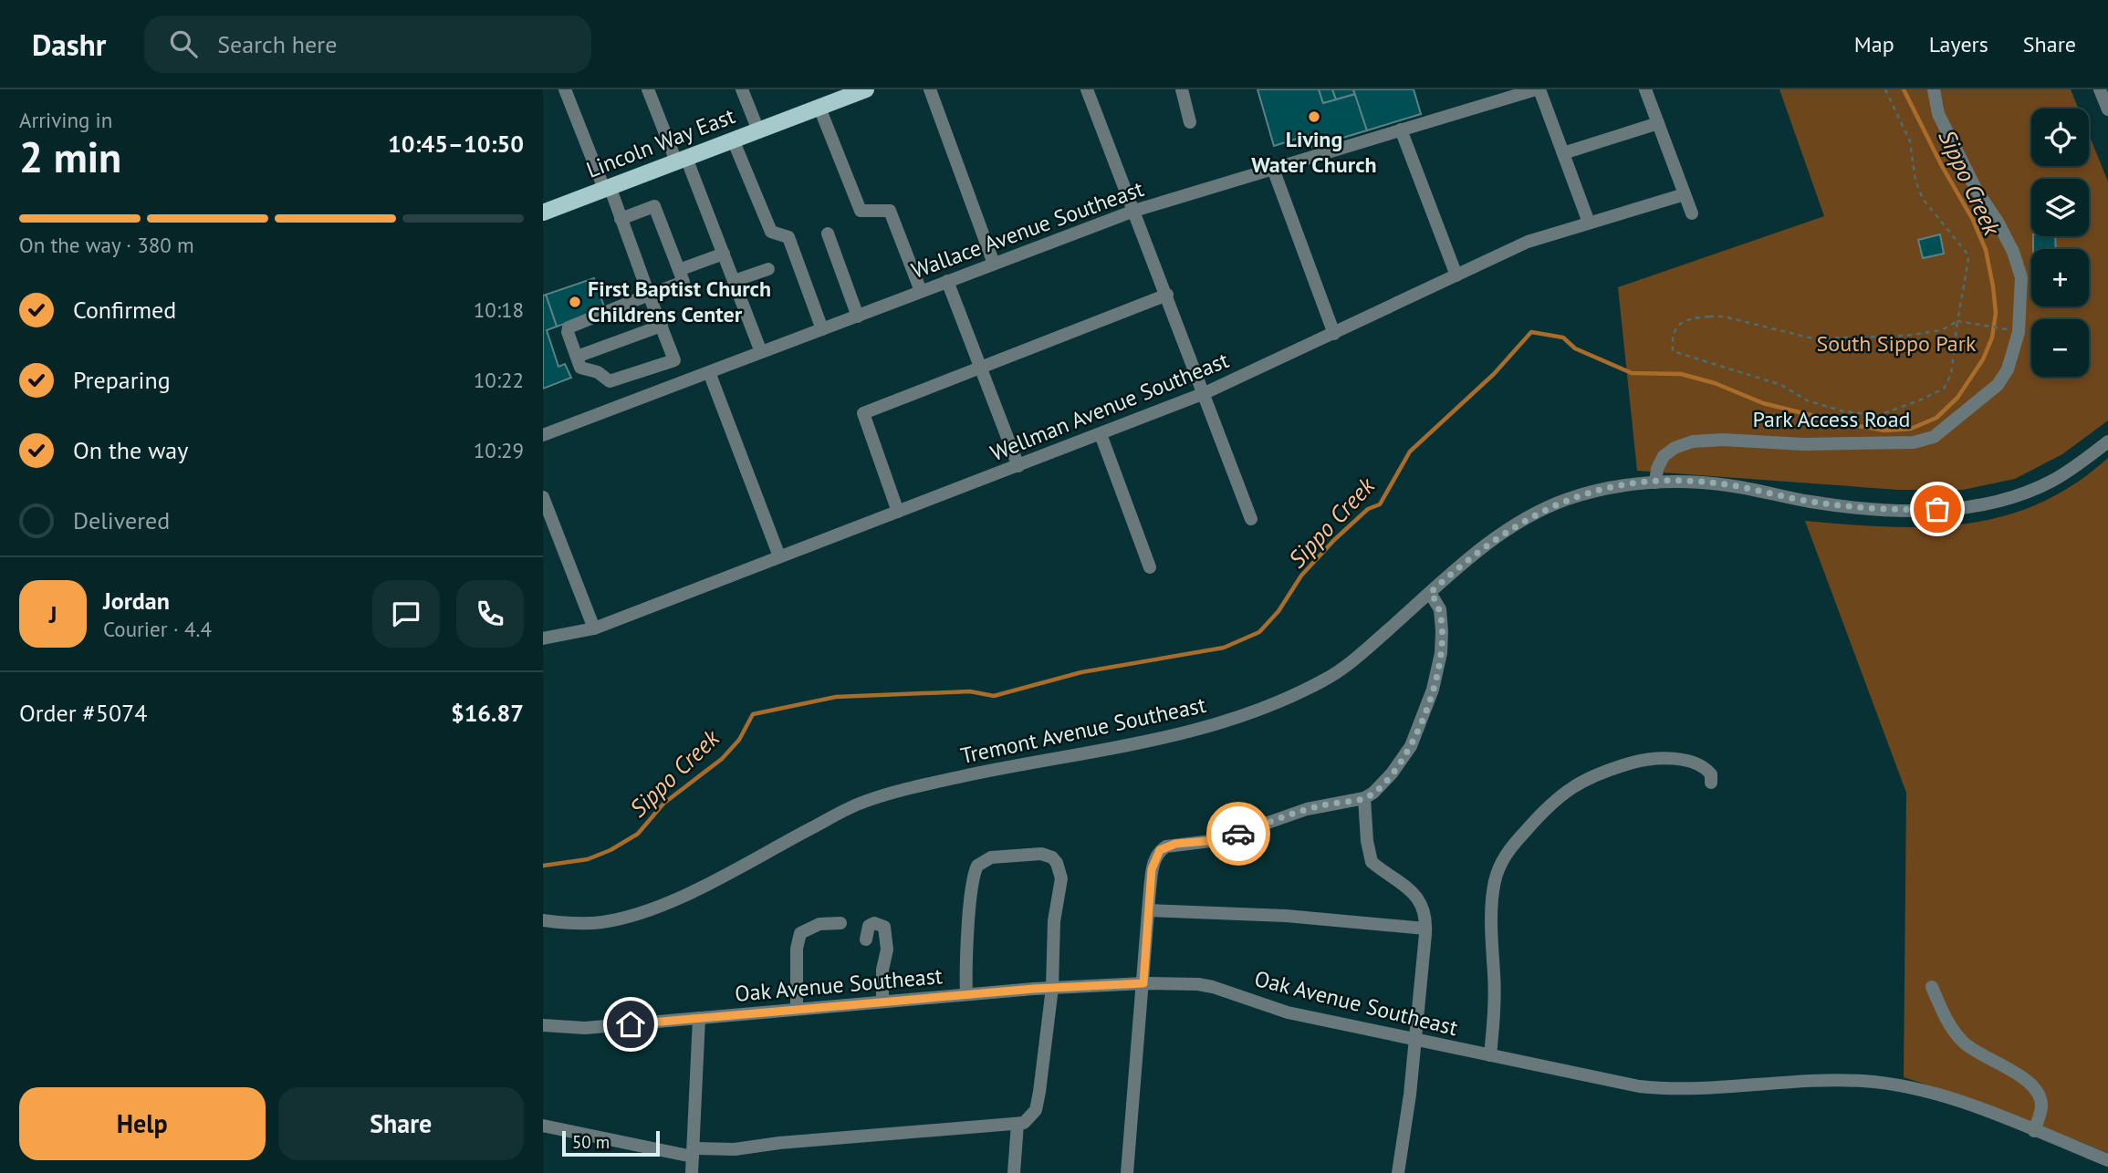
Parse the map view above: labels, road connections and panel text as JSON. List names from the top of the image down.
{
  "streets": {
    "main road": ["Lincoln Way East"],
    "street": [
      "Wallace Avenue Southeast",
      "Wellman Avenue Southeast",
      "Park Access Road",
      "Tremont Avenue Southeast",
      "Oak Avenue Southeast"
    ]
  },
  "crossings": [
    ["Park Access Road", "Tremont Avenue Southeast"]
  ],
  "water": ["Sippo Creek"],
  "parks": ["South Sippo Park"],
  "places": ["Living Water Church", "First Baptist Church Childrens Center"],
  "scale_bar": "50 m",
  "page": {
    "header": "Dashr",
    "search": "Search here",
    "nav": ["Map", "Layers", "Share"],
    "heading": ["2 min", "Arriving in", "10:45–10:50"],
    "panel": [
      "Jordan",
      "Courier · 4.4",
      "Order #5074",
      "$16.87"
    ],
    "map_buttons": ["+", "−"],
    "bar": "On the way · 380 m",
    "list": [
      ["Confirmed", "10:18"],
      ["Preparing", "10:22"],
      ["On the way", "10:29"],
      "Delivered"
    ],
    "round": "J",
    "buttons": ["Help", "Share"],
    "scale": "50 m"
  }
}
